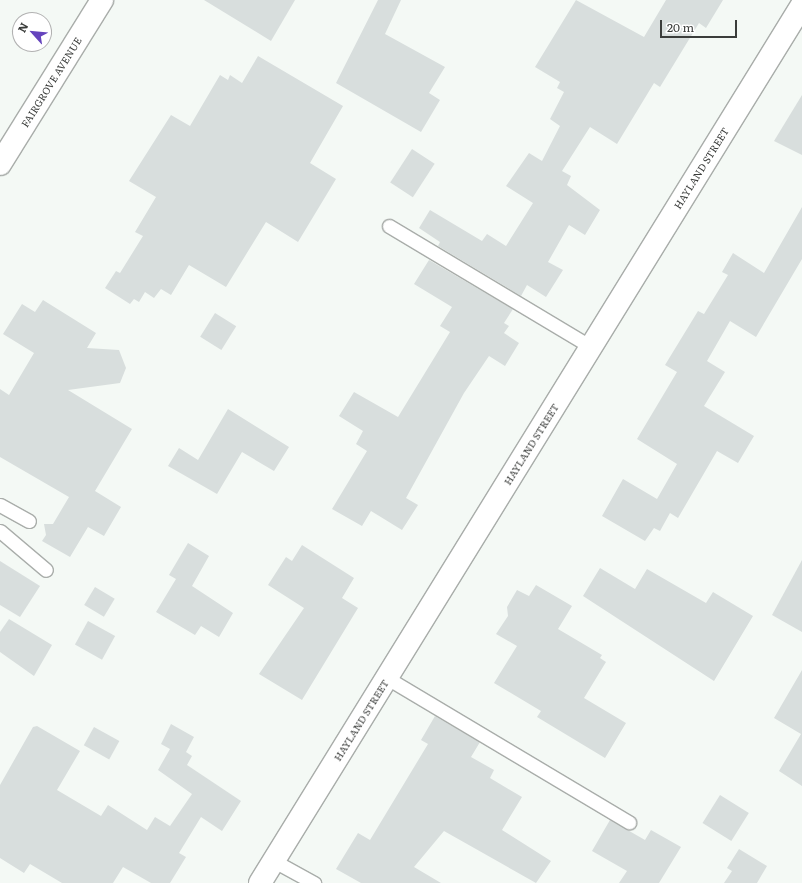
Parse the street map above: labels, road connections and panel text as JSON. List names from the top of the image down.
{
  "streets": {
    "street": ["FAIRGROVE AVENUE", "HAYLAND STREET"]
  },
  "scale_bar": "20 m",
  "north": "top left"
}
